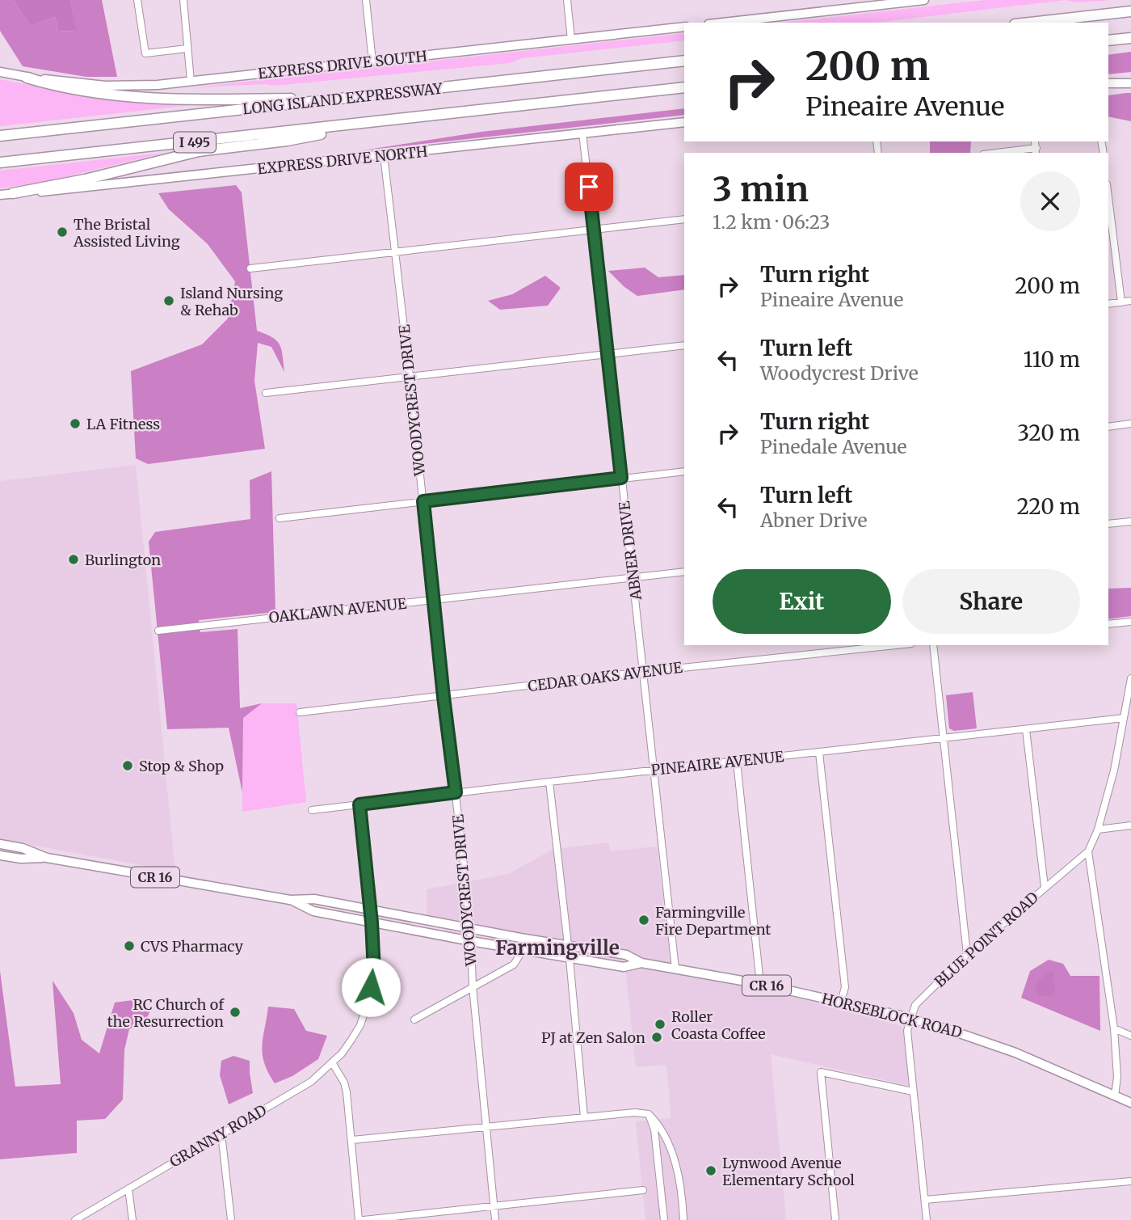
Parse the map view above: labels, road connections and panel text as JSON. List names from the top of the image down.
{
  "streets": {
    "highway": ["LONG ISLAND EXPRESSWAY", "I 495"],
    "main road": [
      "EXPRESS DRIVE SOUTH",
      "EXPRESS DRIVE NORTH",
      "CR 16",
      "HORSEBLOCK ROAD"
    ],
    "street": [
      "WOODYCREST DRIVE",
      "ABNER DRIVE",
      "OAKLAWN AVENUE",
      "CEDAR OAKS AVENUE",
      "PINEAIRE AVENUE",
      "BLUE POINT ROAD",
      "GRANNY ROAD"
    ]
  },
  "crossings": [
    ["EXPRESS DRIVE NORTH", "WOODYCREST DRIVE"],
    ["EXPRESS DRIVE NORTH", "ABNER DRIVE"],
    ["WOODYCREST DRIVE", "OAKLAWN AVENUE"],
    ["WOODYCREST DRIVE", "CEDAR OAKS AVENUE"],
    ["WOODYCREST DRIVE", "PINEAIRE AVENUE"],
    ["WOODYCREST DRIVE", "HORSEBLOCK ROAD"],
    ["ABNER DRIVE", "OAKLAWN AVENUE"],
    ["ABNER DRIVE", "CEDAR OAKS AVENUE"],
    ["ABNER DRIVE", "PINEAIRE AVENUE"],
    ["ABNER DRIVE", "HORSEBLOCK ROAD"],
    ["PINEAIRE AVENUE", "BLUE POINT ROAD"],
    ["PINEAIRE AVENUE", "GRANNY ROAD"],
    ["BLUE POINT ROAD", "HORSEBLOCK ROAD"],
    ["HORSEBLOCK ROAD", "GRANNY ROAD"]
  ],
  "districts": ["Farmingville"],
  "places": [
    "The Bristal Assisted Living",
    "Island Nursing & Rehab",
    "LA Fitness",
    "Burlington",
    "Stop & Shop",
    "Farmingville Fire Department",
    "CVS Pharmacy",
    "RC Church of the Resurrection",
    "Roller Coasta Coffee",
    "PJ at Zen Salon",
    "Lynwood Avenue Elementary School"
  ],
  "page": {
    "turn": ["200 m", "Pineaire Avenue"],
    "heading": ["3 min", "1.2 km · 06:23"],
    "list": [
      {
        "name": "Turn right",
        "note": "Pineaire Avenue",
        "value": "200 m"
      },
      {
        "name": "Turn left",
        "note": "Woodycrest Drive",
        "value": "110 m"
      },
      {
        "name": "Turn right",
        "note": "Pinedale Avenue",
        "value": "320 m"
      },
      {
        "name": "Turn left",
        "note": "Abner Drive",
        "value": "220 m"
      }
    ],
    "buttons": ["Exit", "Share"]
  }
}
